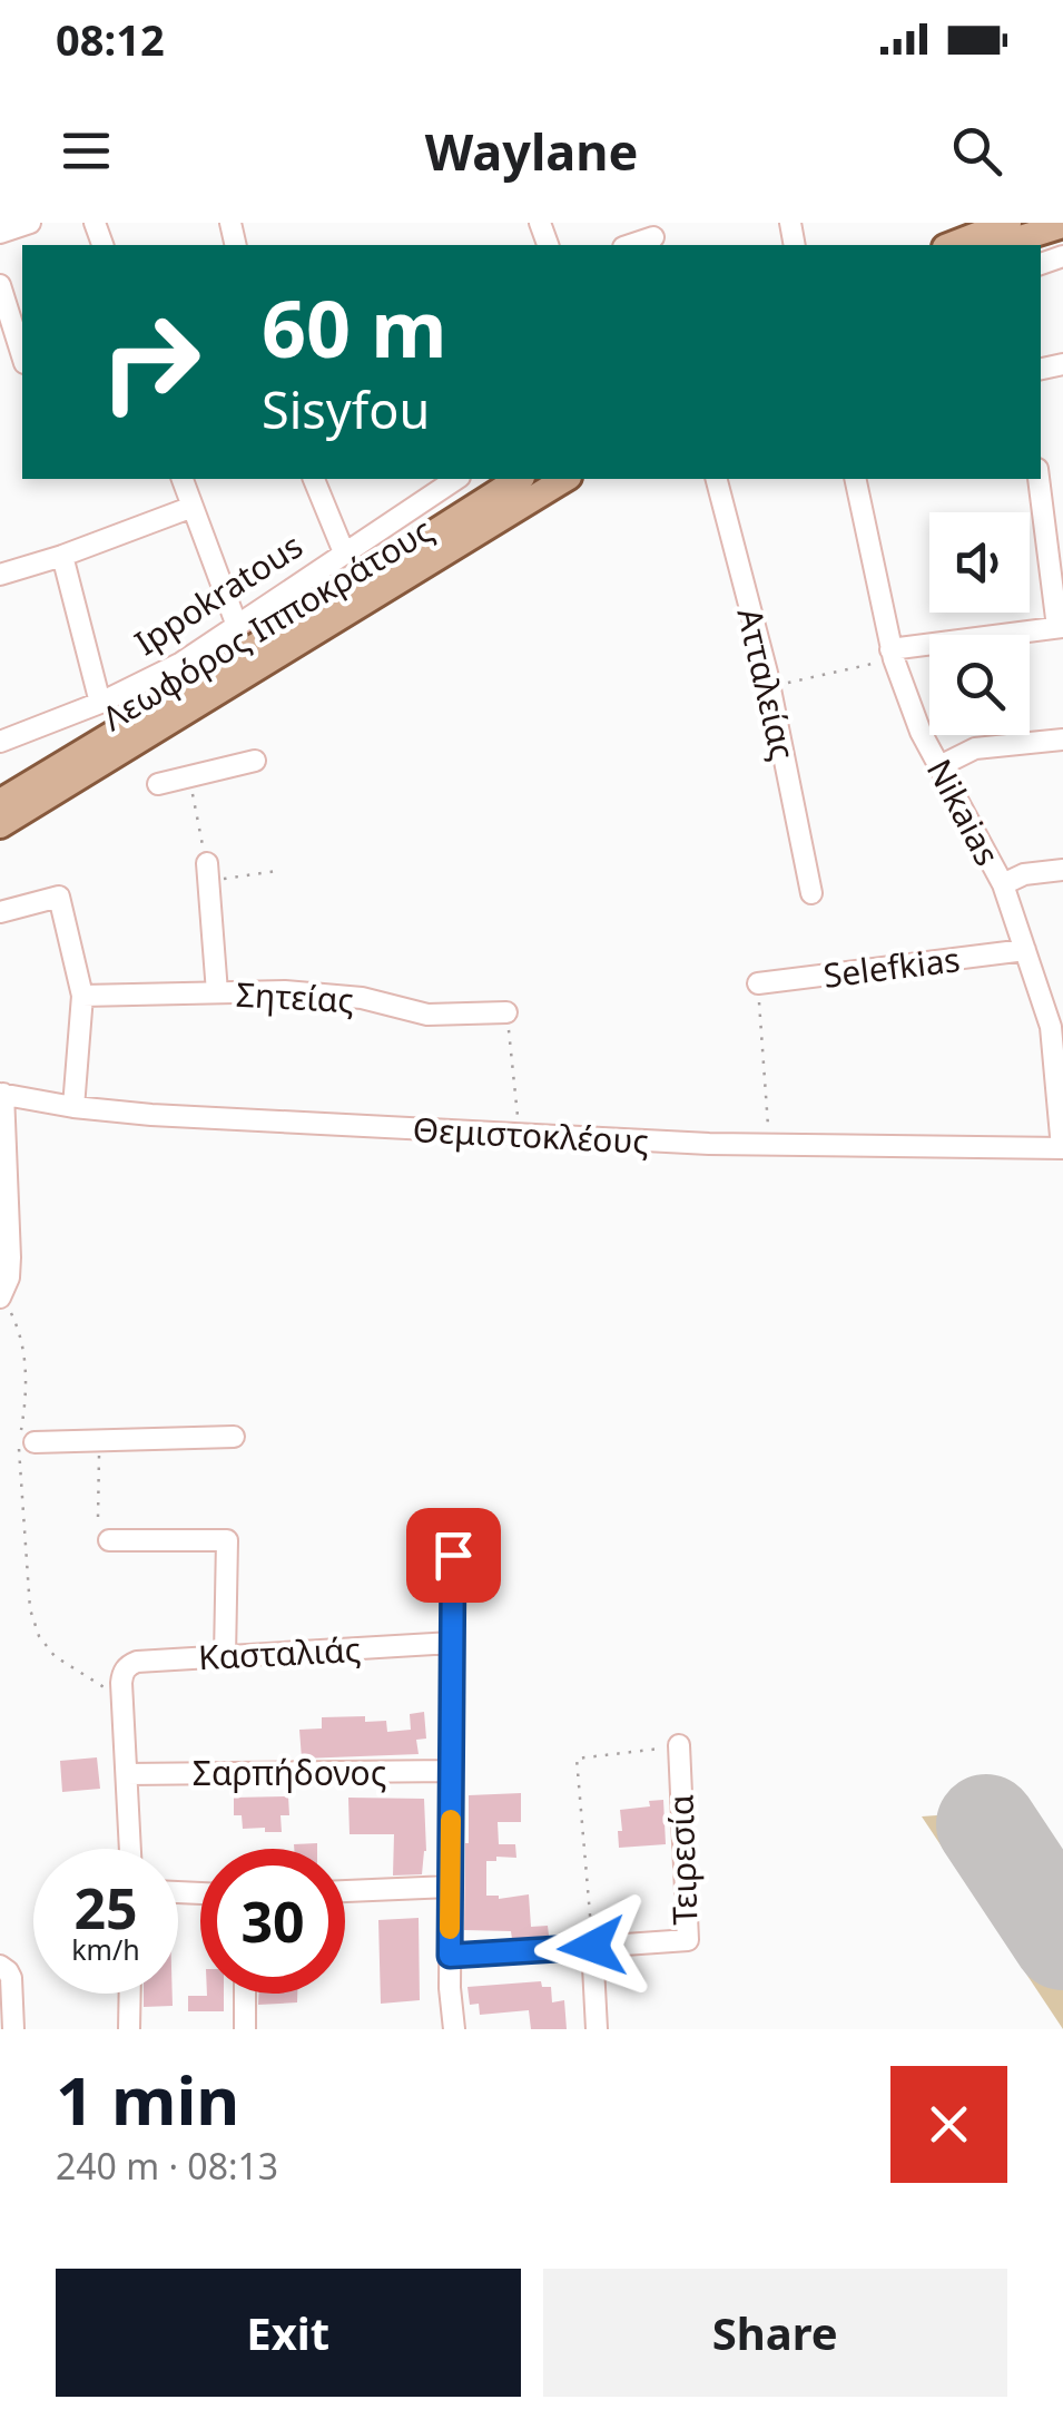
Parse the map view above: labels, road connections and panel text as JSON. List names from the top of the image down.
{
  "streets": {
    "main road": ["Λεωφόρος Ιπποκράτους"],
    "street": [
      "Ippokratous",
      "Ατταλείας",
      "Nikaias",
      "Selefkias",
      "Σητείας",
      "Θεμιστοκλέους",
      "Κασταλιάς",
      "Σαρπήδονος",
      "Τειρεσία"
    ]
  },
  "crossings": [
    ["Nikaias", "Selefkias"],
    ["Nikaias", "Θεμιστοκλέους"]
  ],
  "page": {
    "status": "08:12",
    "header": "Waylane",
    "turn": ["60 m", "Sisyfou"],
    "speed": "25 km/h",
    "limit": "30",
    "heading": ["1 min", "240 m · 08:13"],
    "buttons": ["Exit", "Share"]
  }
}
